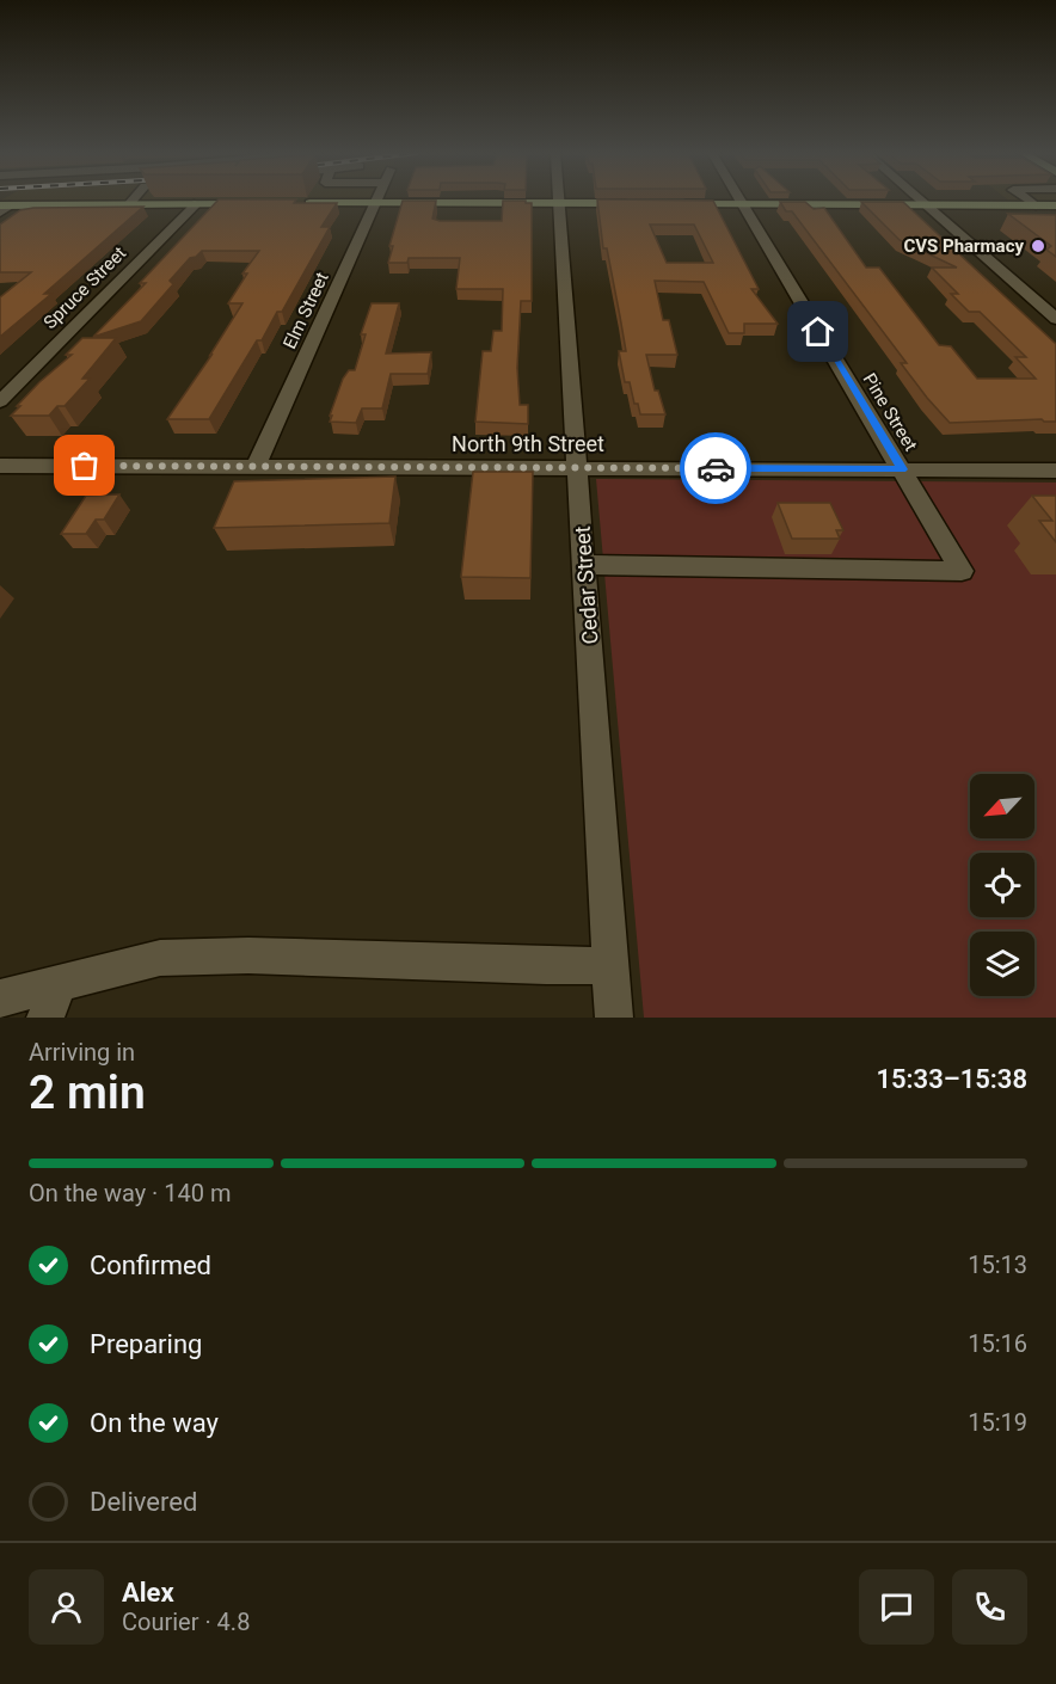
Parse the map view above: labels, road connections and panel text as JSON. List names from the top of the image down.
{
  "streets": {
    "street": [
      "Spruce Street",
      "Elm Street",
      "Pine Street",
      "North 9th Street",
      "Cedar Street"
    ]
  },
  "crossings": [
    ["Elm Street", "North 9th Street"],
    ["Pine Street", "North 9th Street"],
    ["Pine Street", "Cedar Street"],
    ["North 9th Street", "Cedar Street"]
  ],
  "places": ["CVS Pharmacy"],
  "north": "bottom left",
  "page": {
    "heading": ["2 min", "Arriving in", "15:33–15:38"],
    "panel": ["Alex", "Courier · 4.8"],
    "bar": "On the way · 140 m",
    "list": [
      ["Confirmed", "15:13"],
      ["Preparing", "15:16"],
      ["On the way", "15:19"],
      "Delivered"
    ]
  }
}
